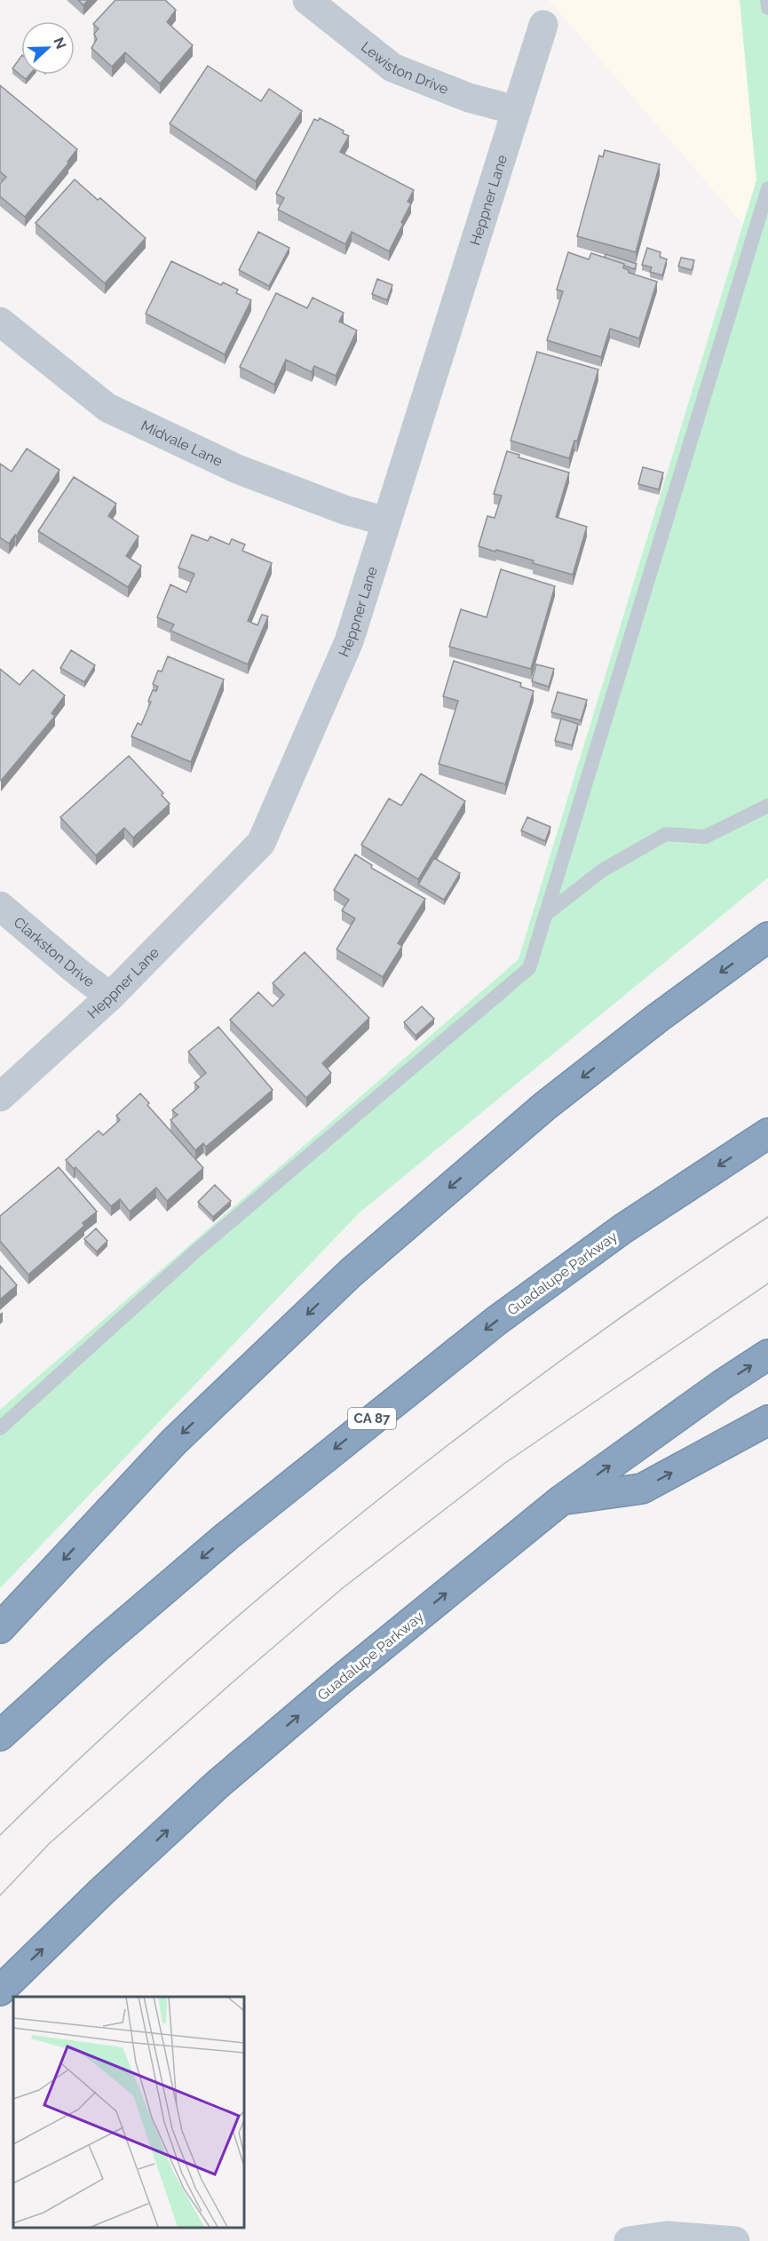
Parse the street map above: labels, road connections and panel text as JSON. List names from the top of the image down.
{
  "streets": {
    "highway": ["Guadalupe Parkway", "CA 87"],
    "street": [
      "Lewiston Drive",
      "Heppner Lane",
      "Midvale Lane",
      "Clarkston Drive"
    ]
  },
  "crossings": [
    ["Lewiston Drive", "Heppner Lane"],
    ["Heppner Lane", "Midvale Lane"],
    ["Heppner Lane", "Clarkston Drive"]
  ],
  "north": "right"
}
